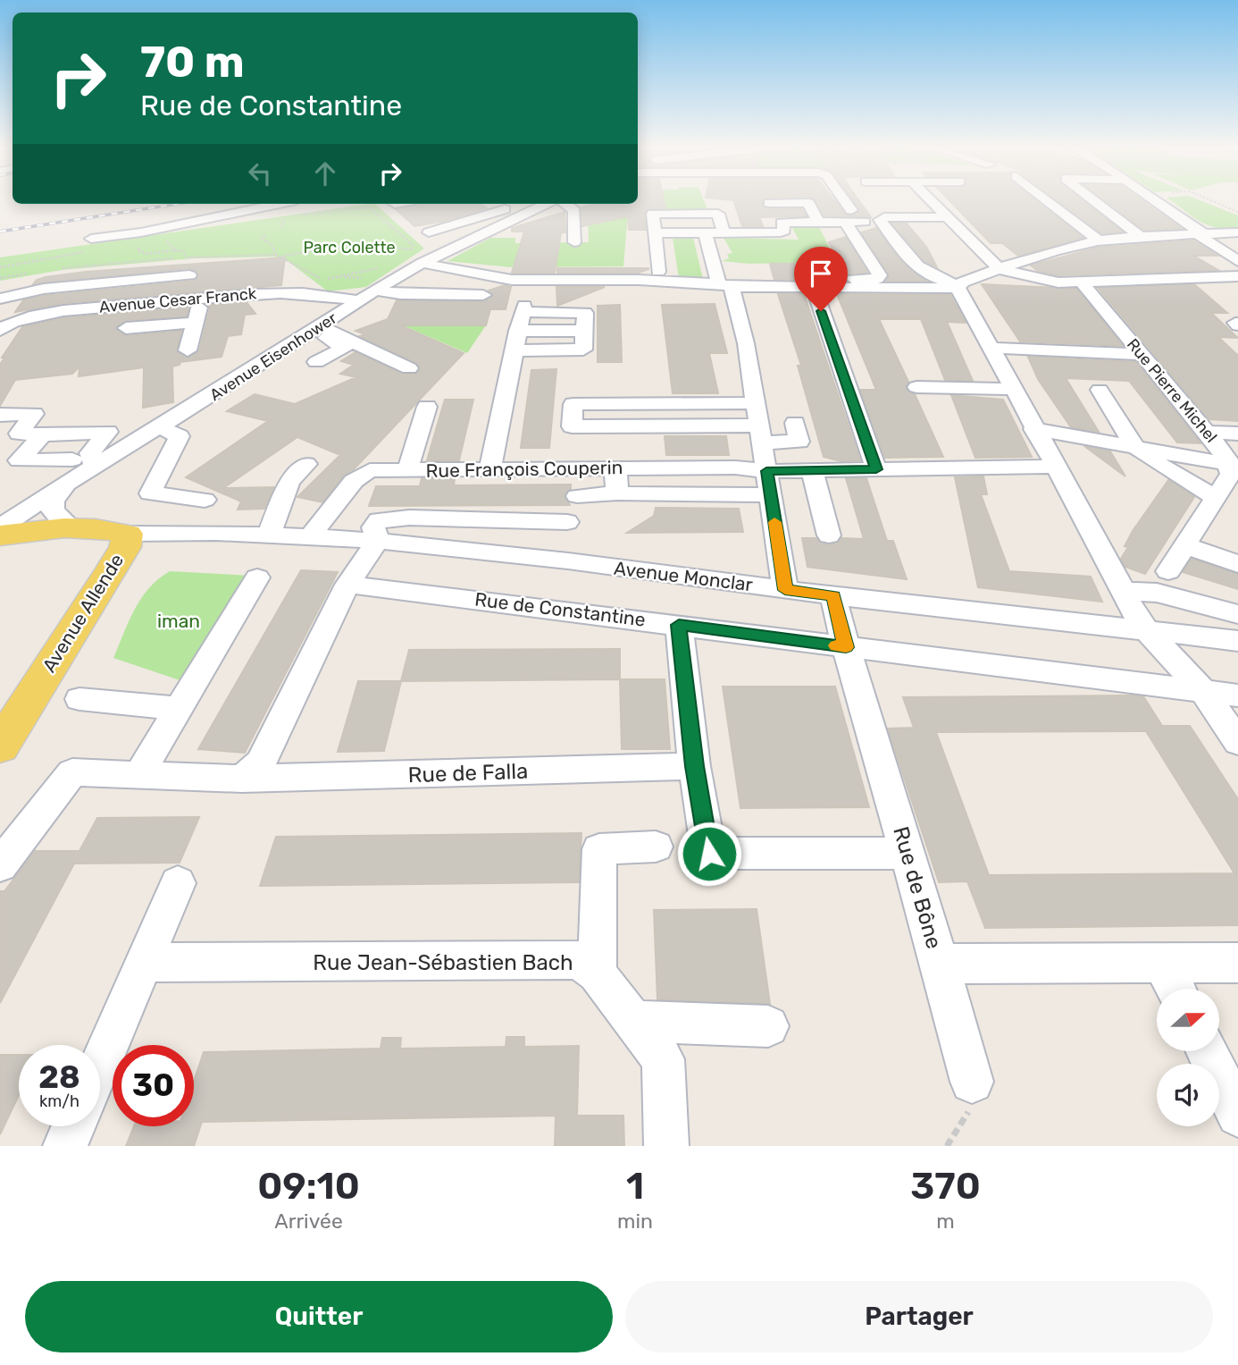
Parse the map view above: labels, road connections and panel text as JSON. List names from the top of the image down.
{
  "streets": {
    "main road": ["Avenue Monclar", "Avenue Allende"],
    "street": [
      "Avenue Cesar Franck",
      "Avenue Eisenhower",
      "Rue Pierre Michel",
      "Rue François Couperin",
      "Rue de Constantine",
      "Rue de Falla",
      "Rue de Bône",
      "Rue Jean-Sébastien Bach"
    ]
  },
  "crossings": [
    ["Avenue Cesar Franck", "Avenue Eisenhower"],
    ["Rue François Couperin", "Avenue Monclar"],
    ["Avenue Monclar", "Avenue Allende"],
    ["Avenue Monclar", "Rue de Bône"],
    ["Rue de Constantine", "Rue de Bône"]
  ],
  "parks": ["Parc Colette", "iman"],
  "north": "right",
  "page": {
    "turn": ["70 m", "Rue de Constantine"],
    "speed": "28 km/h",
    "limit": "30",
    "eta": [
      "09:10",
      "Arrivée",
      "1",
      "min",
      "370",
      "m"
    ],
    "buttons": ["Quitter", "Partager"]
  }
}
